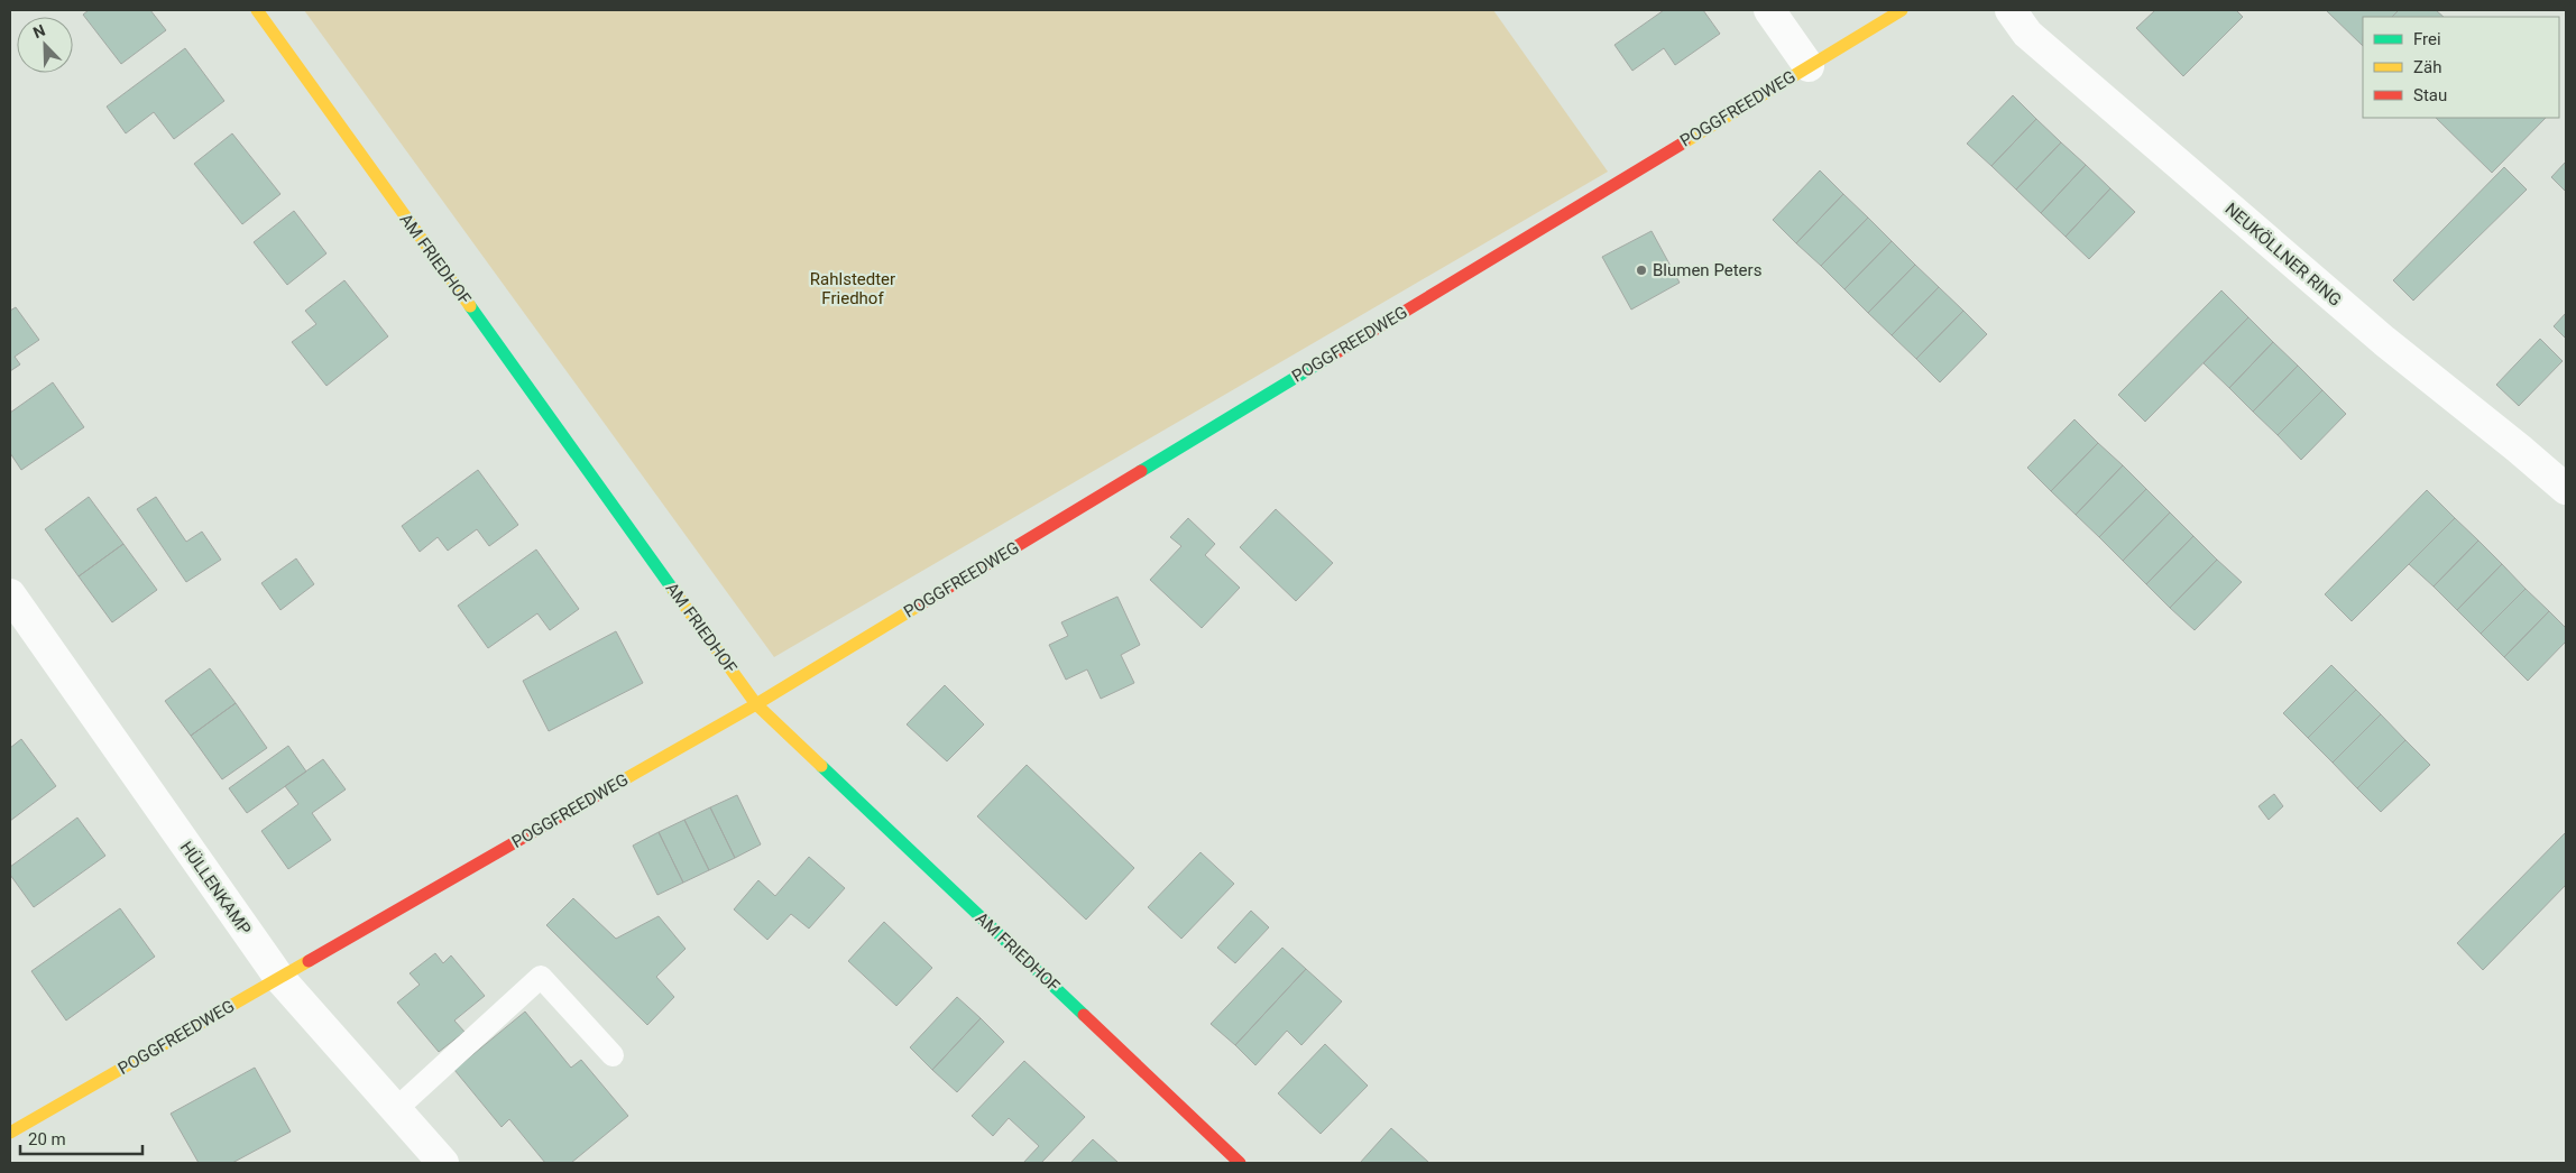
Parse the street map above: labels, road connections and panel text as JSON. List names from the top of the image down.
{
  "streets": {
    "street": [
      "POGGFREEDWEG",
      "NEUKÖLLNER RING",
      "AM FRIEDHOF",
      "HÜLLENKAMP"
    ]
  },
  "crossings": [
    ["POGGFREEDWEG", "AM FRIEDHOF"],
    ["POGGFREEDWEG", "HÜLLENKAMP"]
  ],
  "parks": ["Rahlstedter Friedhof"],
  "places": ["Blumen Peters"],
  "legend": ["Frei", "Zäh", "Stau"],
  "scale_bar": "20 m",
  "north": "top left"
}
